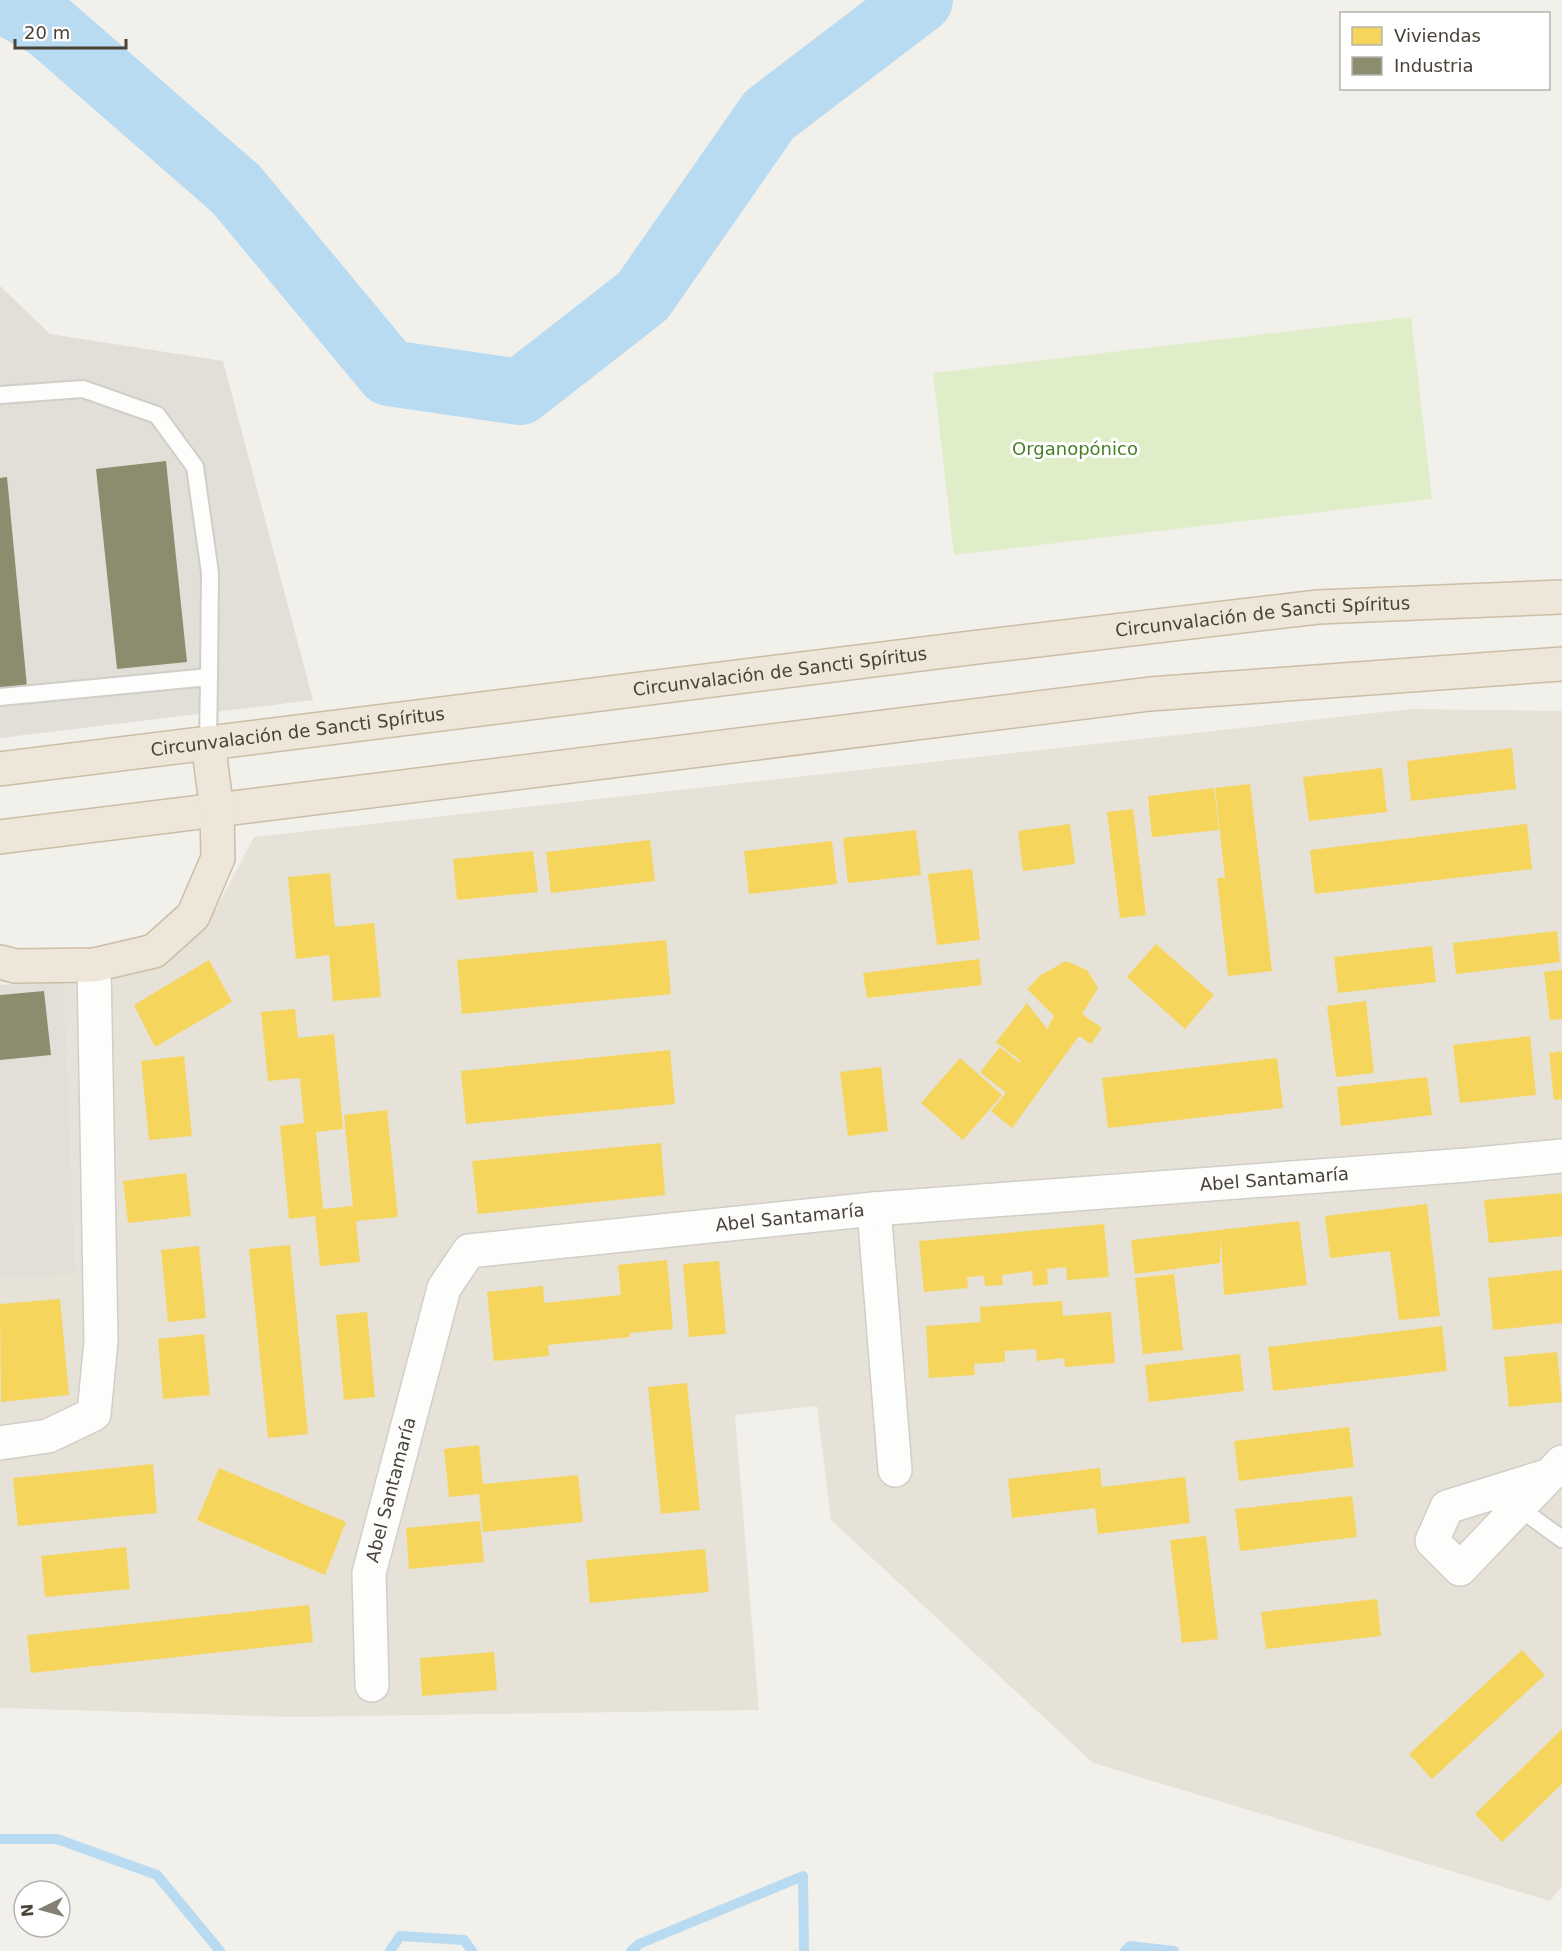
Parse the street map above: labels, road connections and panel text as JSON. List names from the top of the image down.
{
  "streets": {
    "highway": ["Circunvalación de Sancti Spíritus"],
    "street": ["Abel Santamaría"]
  },
  "parks": ["Organopónico"],
  "legend": ["Viviendas", "Industria"],
  "scale_bar": "20 m",
  "north": "left"
}
